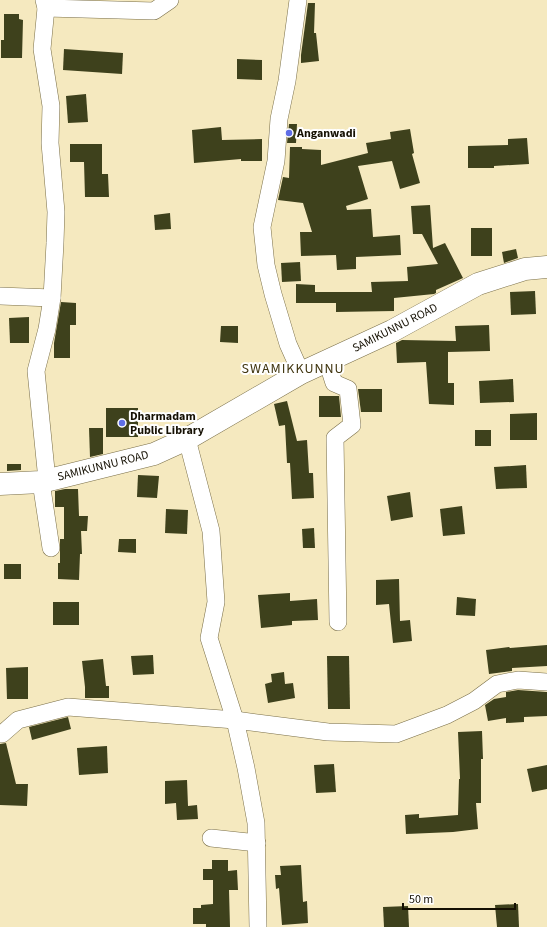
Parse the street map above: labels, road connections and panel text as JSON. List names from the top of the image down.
{
  "streets": {
    "main road": ["SAMIKUNNU ROAD"]
  },
  "districts": ["SWAMIKKUNNU"],
  "places": ["Anganwadi", "Dharmadam Public Library"],
  "scale_bar": "50 m"
}
